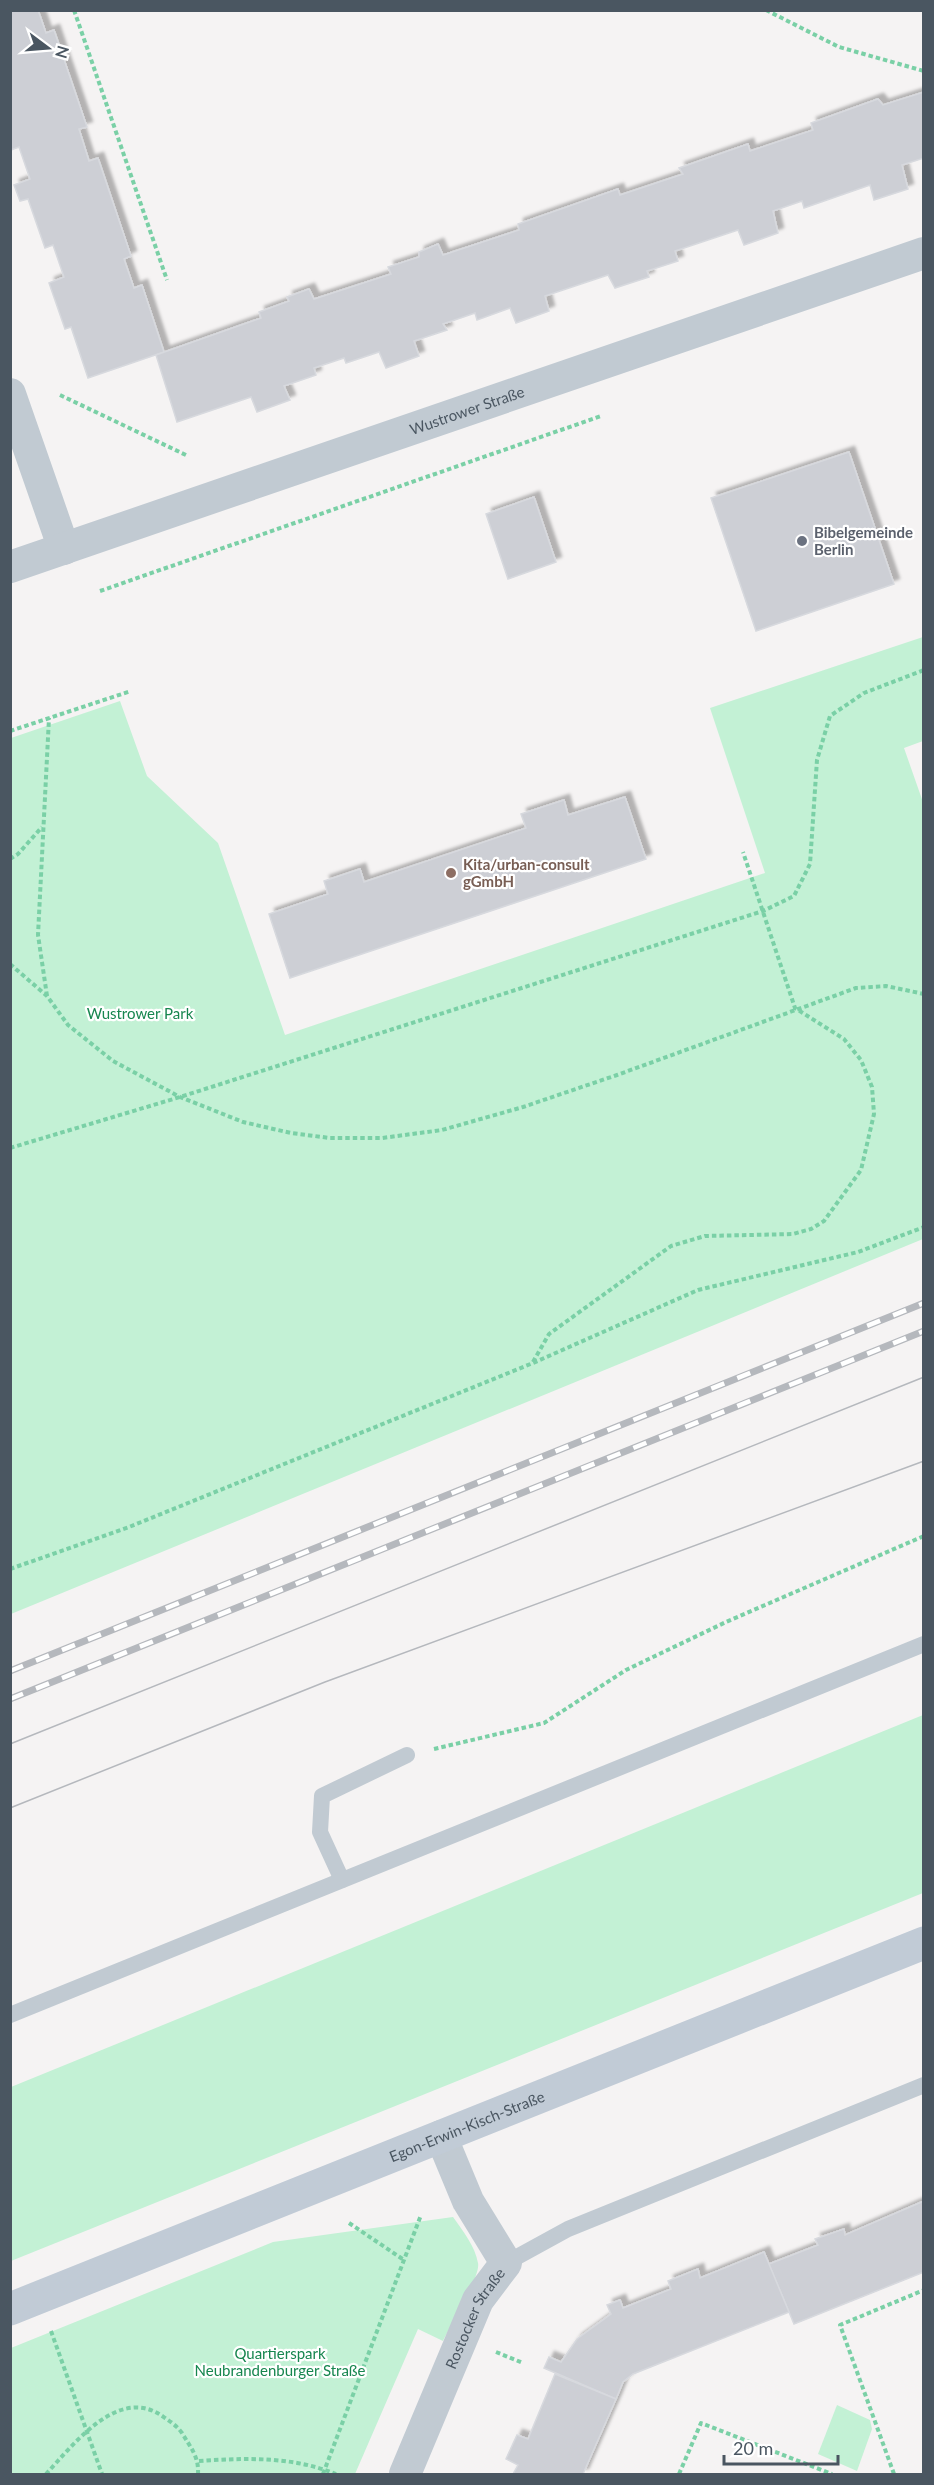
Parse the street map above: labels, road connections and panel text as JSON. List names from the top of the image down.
{
  "streets": {
    "street": ["Wustrower Straße", "Egon-Erwin-Kisch-Straße", "Rostocker Straße"]
  },
  "crossings": [
    ["Egon-Erwin-Kisch-Straße", "Rostocker Straße"]
  ],
  "parks": ["Wustrower Park", "Quartierspark Neubrandenburger Straße"],
  "places": ["Bibelgemeinde Berlin", "Kita/urban-consult gGmbH"],
  "scale_bar": "20 m",
  "north": "right"
}
